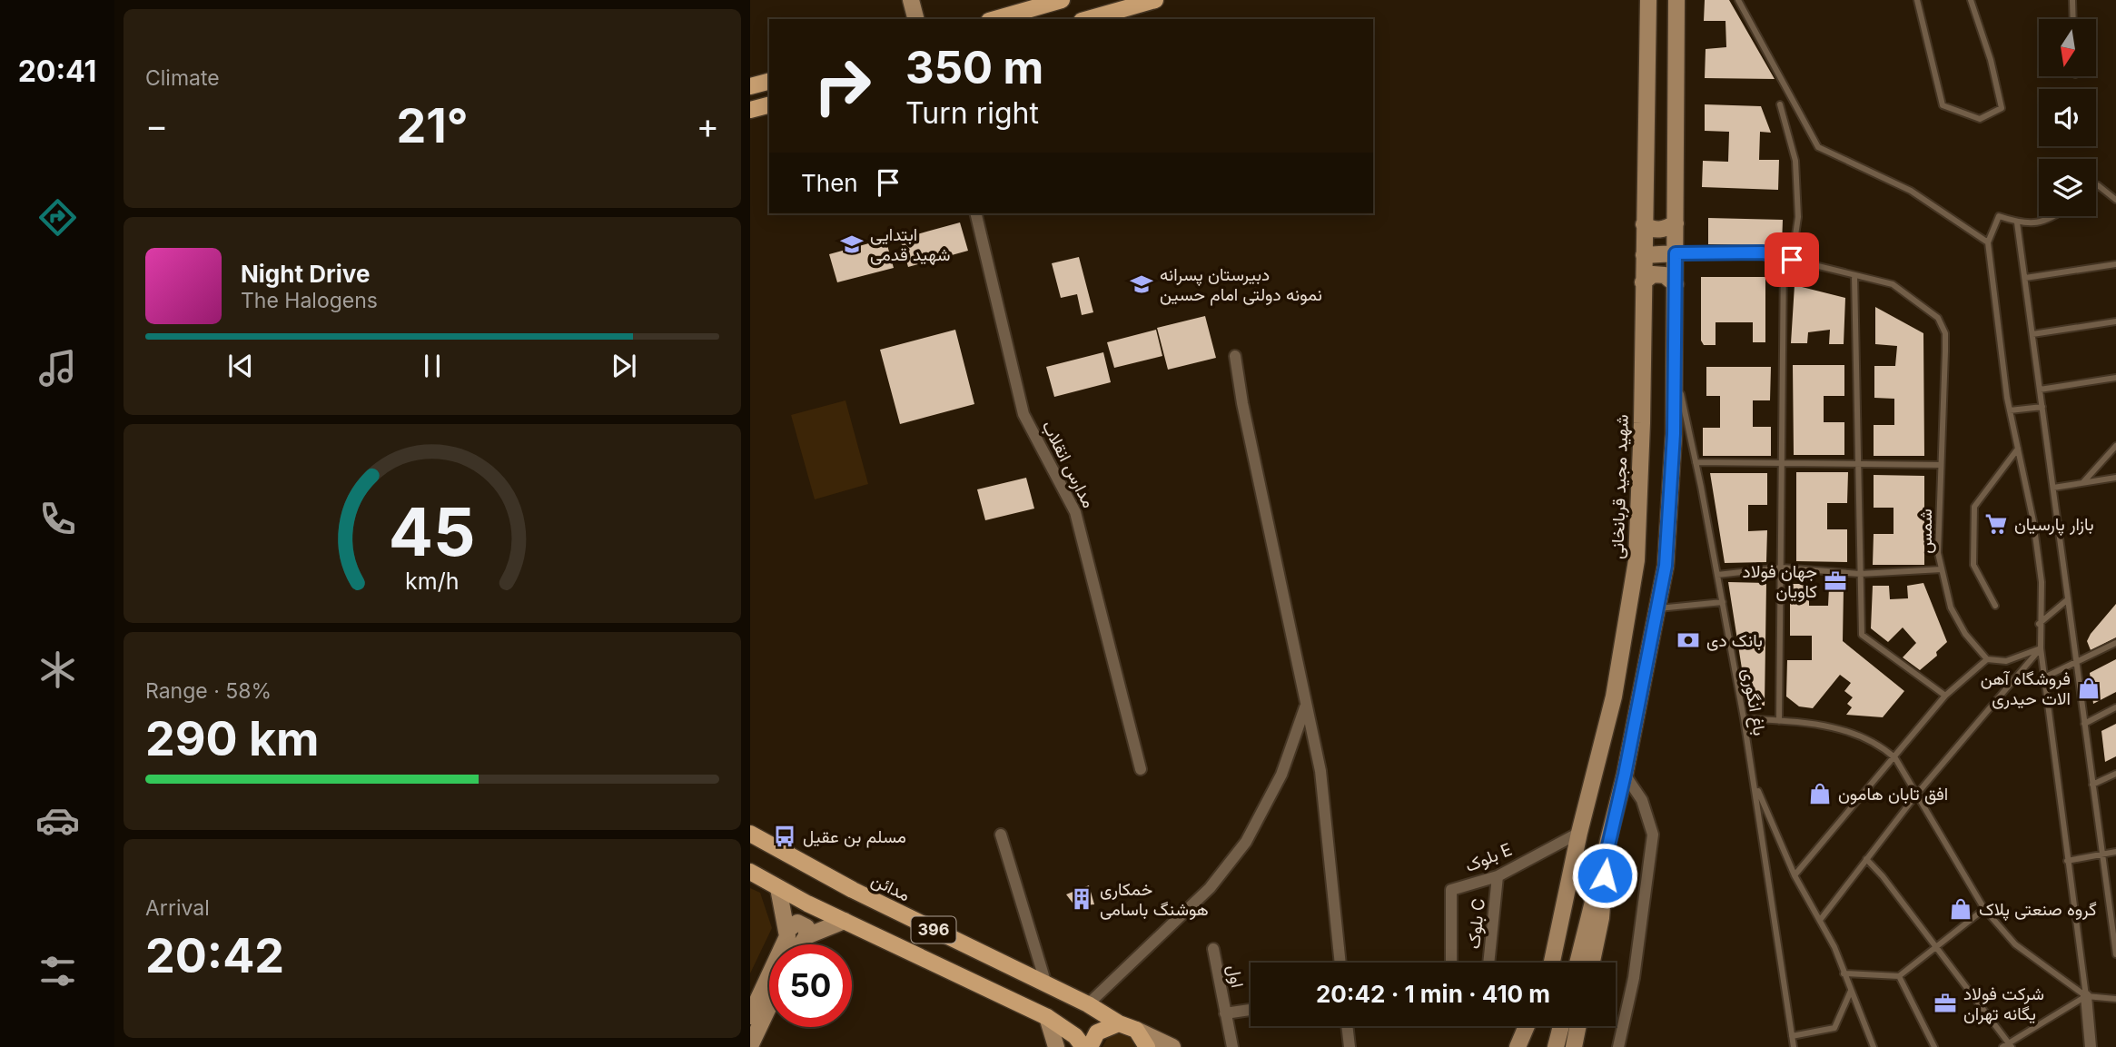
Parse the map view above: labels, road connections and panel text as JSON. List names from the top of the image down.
{
  "streets": {
    "main road": ["شهید مجید قربانخانی", "مدائن", "396"],
    "street": [
      "مدارس انقلاب",
      "بلوک E",
      "بلوک C",
      "اول"
    ],
    "lane": ["شمس", "باغ انگوری"]
  },
  "crossings": [
    ["شهید مجید قربانخانی", "بلوک E"],
    ["بلوک E", "بلوک C"]
  ],
  "places": {
    "school or university": ["ابتدایی شهید قدمی", "دبیرستان پسرانه نمونه دولتی امام حسین"],
    "supermarket": ["بازار پارسیان"],
    "office": ["جهان فولاد کاویان", "شرکت فولاد یگانه تهران"],
    "bank": ["بانک دی"],
    "shop": ["فروشگاه آهن الات حیدری", "افق تابان هامون", "گروه صنعتی پلاک"],
    "bus stop": ["مسلم بن عقیل"],
    "building": ["خمکاری هوشنگ باسامی"]
  },
  "north": "bottom",
  "page": {
    "tabs": "20:41",
    "tile": [
      "Climate",
      ["Range · 58%", "290 km"],
      ["Arrival", "20:42"]
    ],
    "turn": ["350 m", "Turn right"],
    "heat": ["−", "21°", "+"],
    "then": "Then",
    "song": ["Night Drive", "The Halogens"],
    "limit": "50",
    "trip": "20:42 · 1 min · 410 m",
    "gauge": ["45", "km/h"]
  }
}
